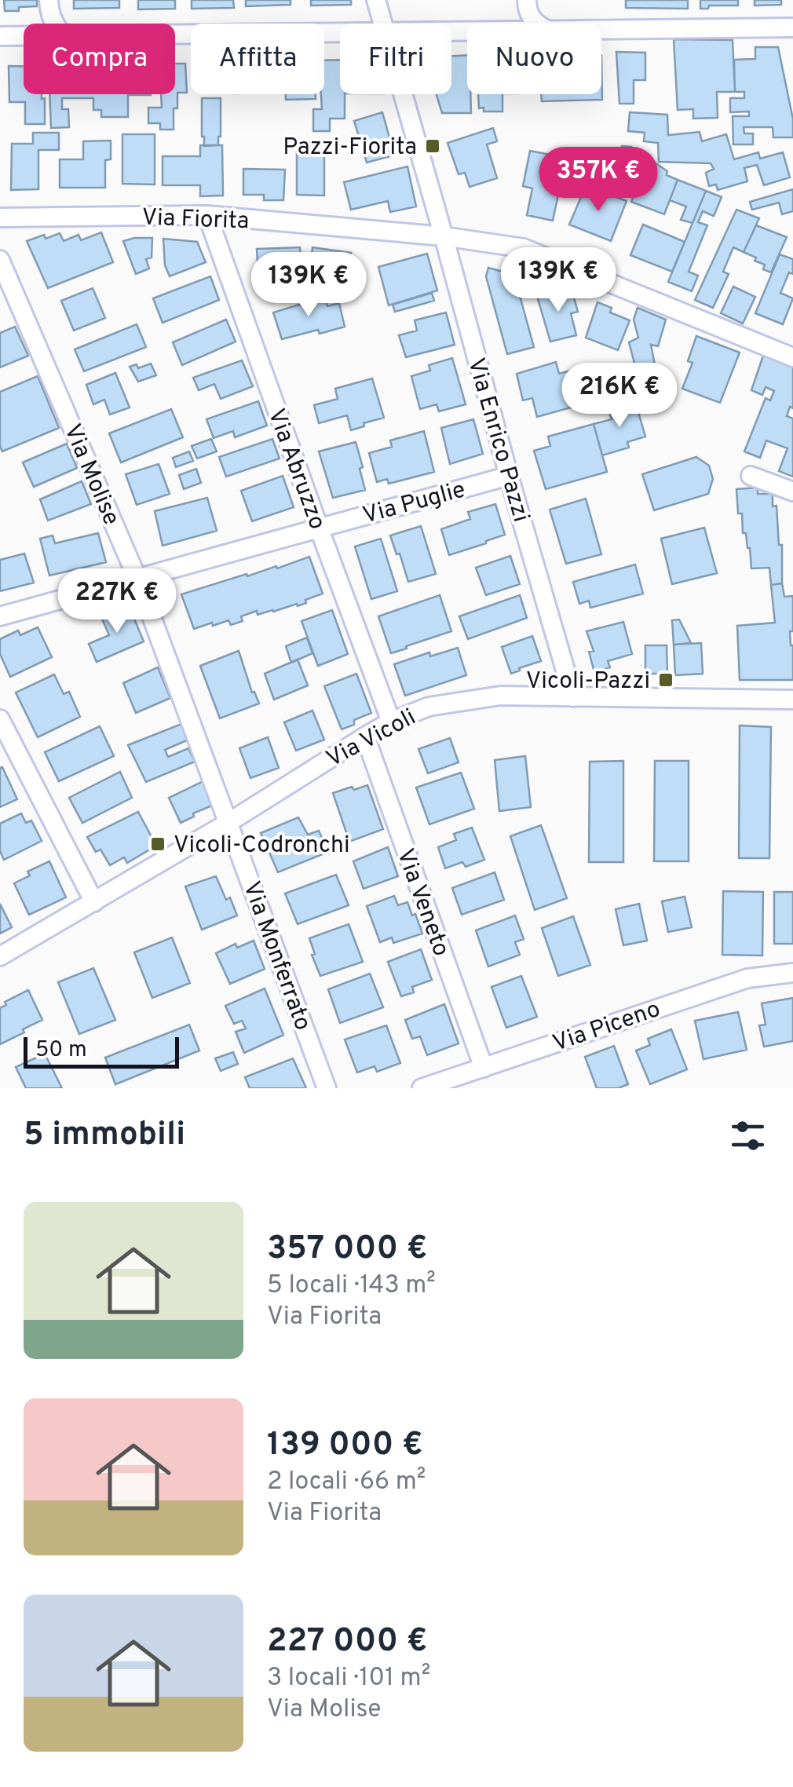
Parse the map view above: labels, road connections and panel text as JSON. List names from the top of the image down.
{
  "streets": {
    "street": [
      "Via Fiorita",
      "Via Enrico Pazzi",
      "Via Abruzzo",
      "Via Molise",
      "Via Puglie",
      "Via Vicoli",
      "Via Veneto",
      "Via Monferrato",
      "Via Piceno"
    ]
  },
  "crossings": [
    ["Via Fiorita", "Via Enrico Pazzi"],
    ["Via Fiorita", "Via Abruzzo"],
    ["Via Enrico Pazzi", "Via Puglie"],
    ["Via Enrico Pazzi", "Via Vicoli"],
    ["Via Abruzzo", "Via Puglie"],
    ["Via Abruzzo", "Via Vicoli"],
    ["Via Molise", "Via Puglie"],
    ["Via Molise", "Via Vicoli"],
    ["Via Molise", "Via Monferrato"],
    ["Via Vicoli", "Via Veneto"],
    ["Via Vicoli", "Via Monferrato"],
    ["Via Veneto", "Via Piceno"]
  ],
  "places": {
    "transit": ["Pazzi-Fiorita", "Vicoli-Pazzi", "Vicoli-Codronchi"]
  },
  "scale_bar": "50 m",
  "page": {
    "chip": [
      "Compra",
      "Affitta",
      "Filtri",
      "Nuovo"
    ],
    "price": [
      "357K €",
      "139K €",
      "139K €",
      "216K €",
      "227K €"
    ],
    "scale": "50 m",
    "heading": "5 immobili",
    "list": [
      {
        "name": "357 000 €",
        "note": "5 locali · 143 m² · Via Fiorita"
      },
      {
        "name": "139 000 €",
        "note": "2 locali · 66 m² · Via Fiorita"
      },
      {
        "name": "227 000 €",
        "note": "3 locali · 101 m² · Via Molise"
      }
    ]
  }
}
